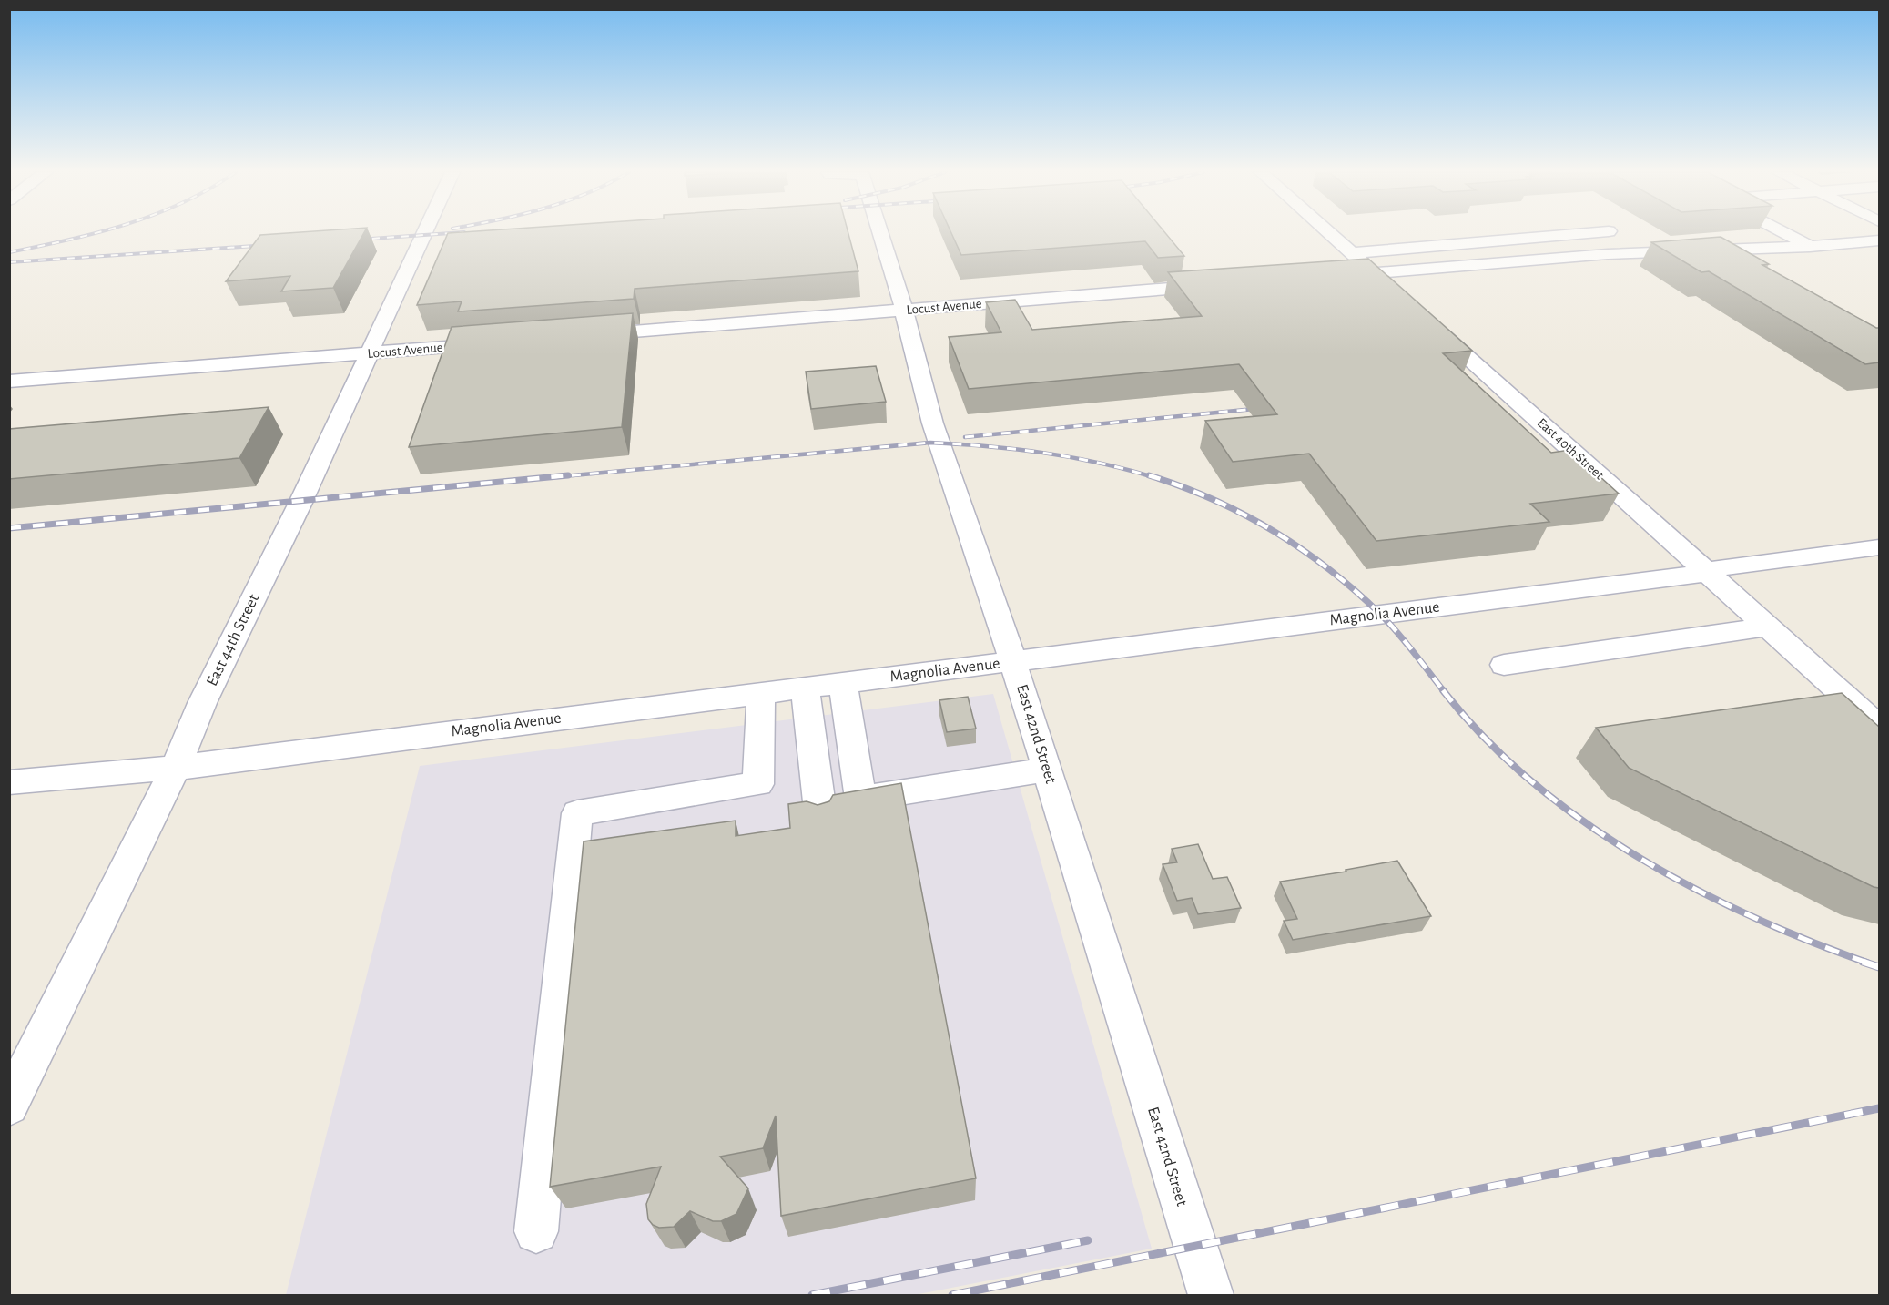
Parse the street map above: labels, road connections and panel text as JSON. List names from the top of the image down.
{
  "streets": {
    "street": [
      "Locust Avenue",
      "East 40th Street",
      "Magnolia Avenue",
      "East 44th Street",
      "East 42nd Street"
    ]
  },
  "crossings": [
    ["Locust Avenue", "East 44th Street"],
    ["Locust Avenue", "East 42nd Street"],
    ["East 40th Street", "Magnolia Avenue"],
    ["Magnolia Avenue", "East 44th Street"],
    ["Magnolia Avenue", "East 42nd Street"]
  ]
}
